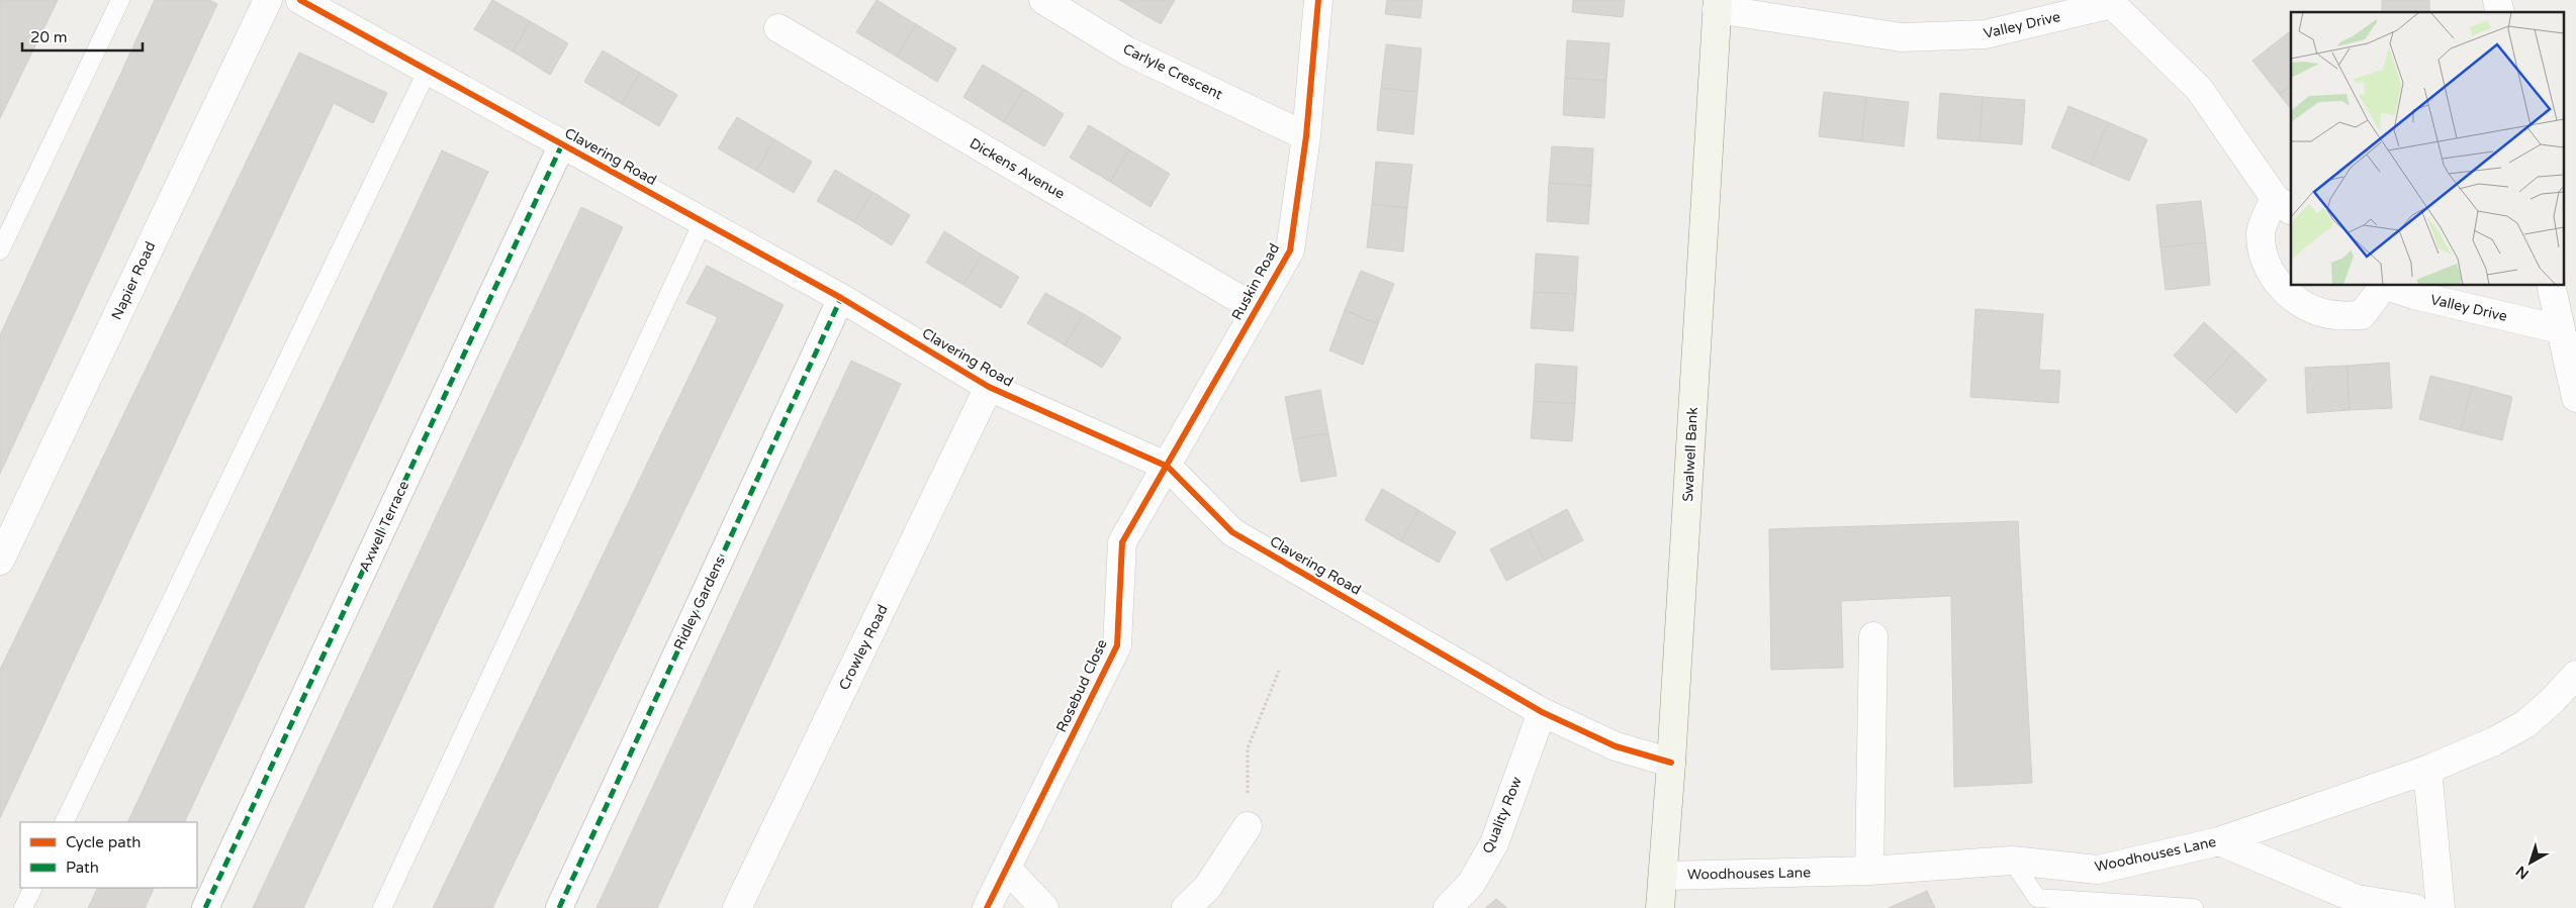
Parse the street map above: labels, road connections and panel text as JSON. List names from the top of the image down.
{
  "streets": {
    "main road": ["Swalwell Bank"],
    "street": [
      "Valley Drive",
      "Carlyle Crescent",
      "Clavering Road",
      "Dickens Avenue",
      "Napier Road",
      "Ruskin Road",
      "Axwell Terrace",
      "Ridley Gardens",
      "Crowley Road",
      "Rosebud Close",
      "Quality Row",
      "Woodhouses Lane"
    ]
  },
  "crossings": [
    ["Valley Drive", "Swalwell Bank"],
    ["Carlyle Crescent", "Ruskin Road"],
    ["Clavering Road", "Ruskin Road"],
    ["Clavering Road", "Swalwell Bank"],
    ["Clavering Road", "Axwell Terrace"],
    ["Clavering Road", "Ridley Gardens"],
    ["Clavering Road", "Crowley Road"],
    ["Clavering Road", "Rosebud Close"],
    ["Clavering Road", "Quality Row"],
    ["Dickens Avenue", "Ruskin Road"],
    ["Ruskin Road", "Rosebud Close"],
    ["Swalwell Bank", "Woodhouses Lane"]
  ],
  "legend": ["Cycle path", "Path"],
  "scale_bar": "20 m",
  "north": "bottom left"
}
